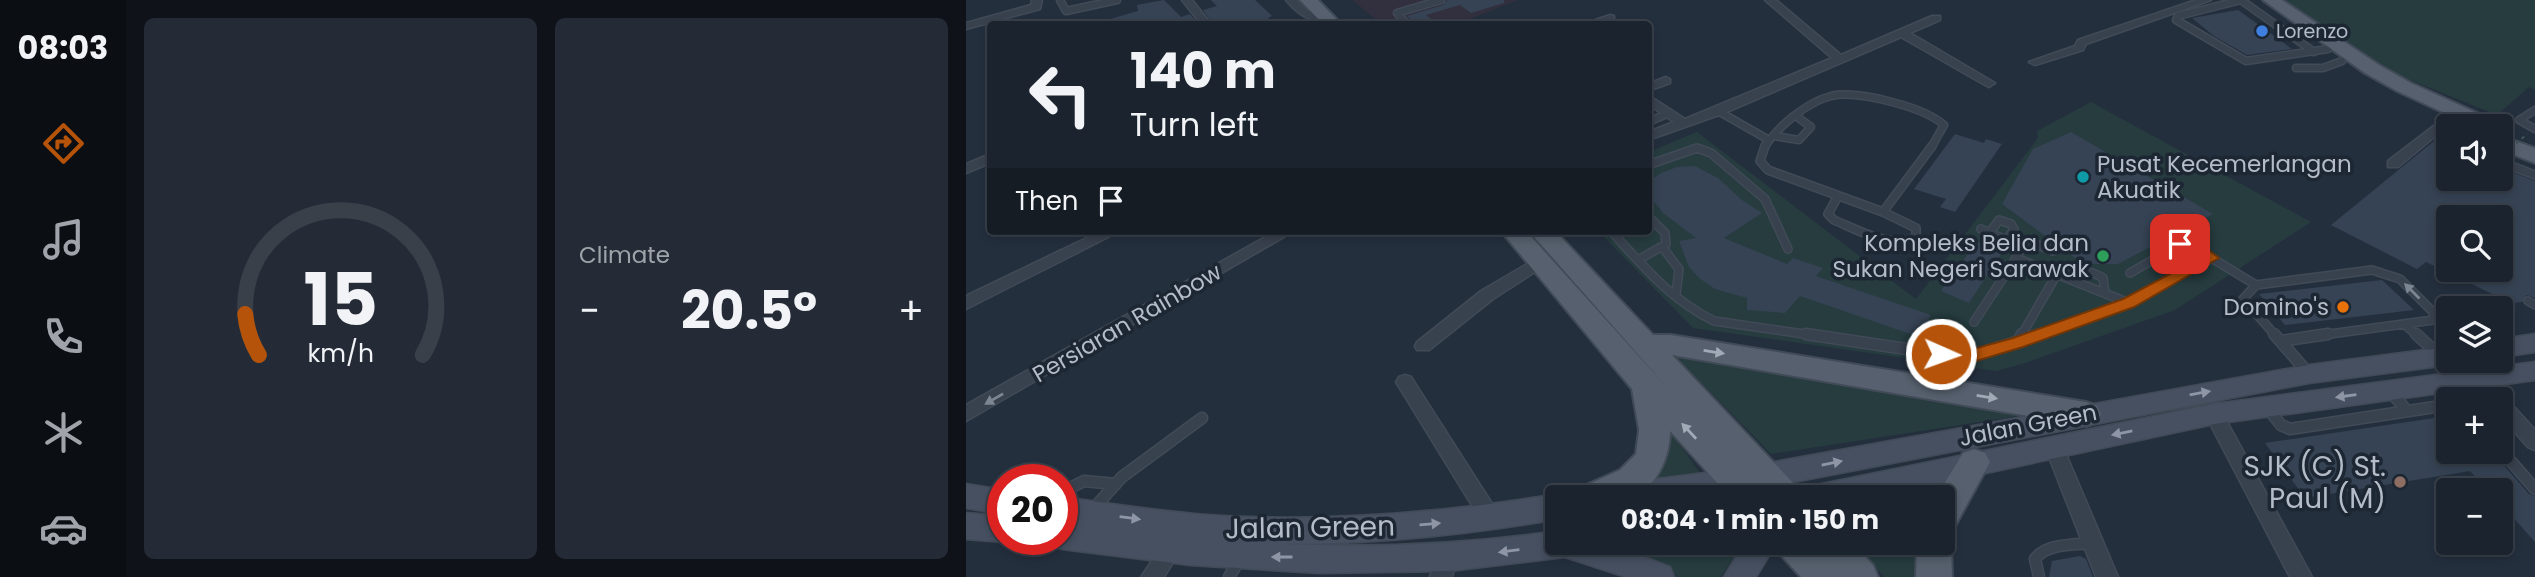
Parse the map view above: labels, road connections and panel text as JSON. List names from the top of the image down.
{
  "streets": {
    "main road": ["Jalan Green"],
    "street": ["Persiaran Rainbow"]
  },
  "places": [
    "Lorenzo",
    "Pusat Kecemerlangan Akuatik",
    "Kompleks Belia dan Sukan Negeri Sarawak",
    "Domino's",
    "SJK (C) St. Paul (M)"
  ],
  "page": {
    "tabs": "08:03",
    "tile": "Climate",
    "turn": ["140 m", "Turn left"],
    "map_buttons": ["+", "−"],
    "then": "Then",
    "heat": ["−", "20.5°", "+"],
    "limit": "20",
    "trip": "08:04 · 1 min · 150 m",
    "gauge": ["15", "km/h"]
  }
}
